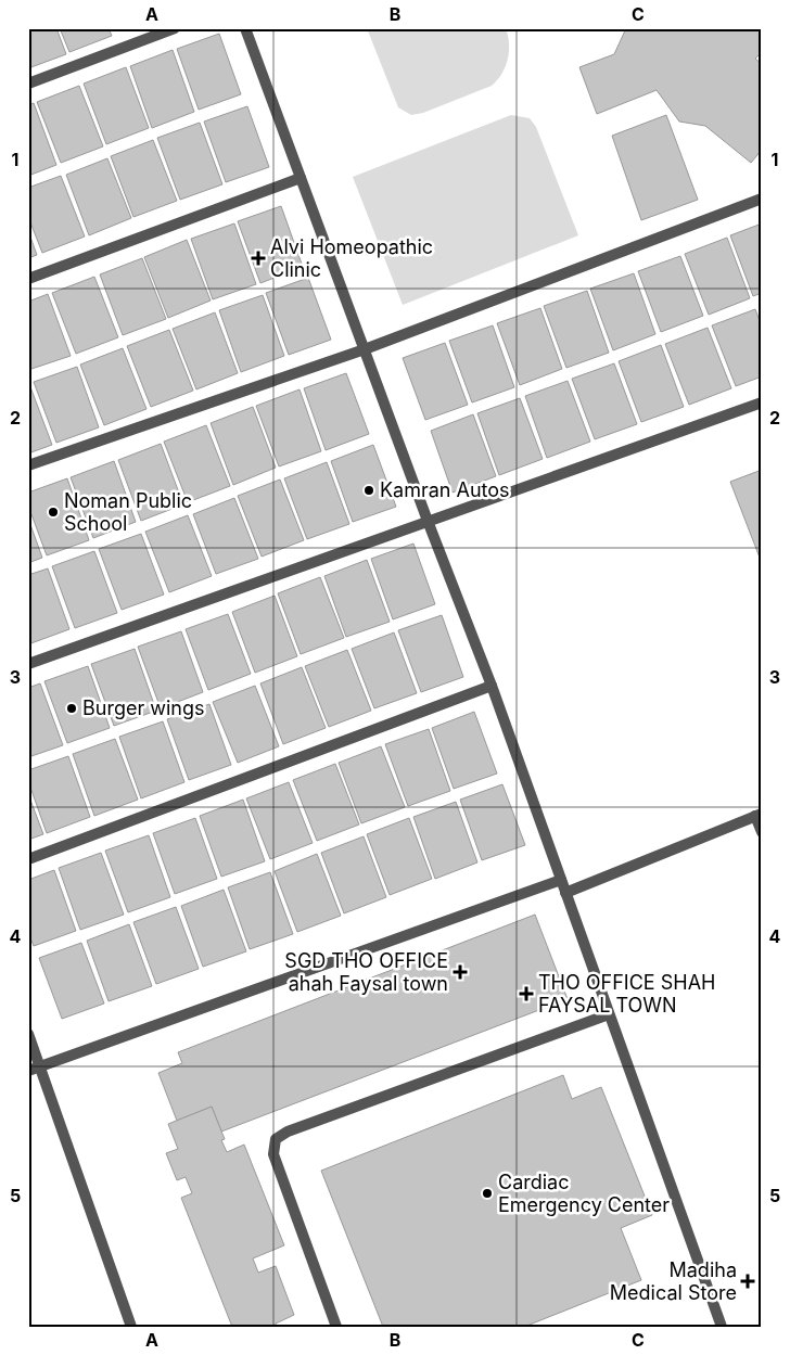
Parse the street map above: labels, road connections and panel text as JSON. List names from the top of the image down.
{
  "places": {
    "health": [
      "Alvi Homeopathic Clinic",
      "SGD THO OFFICE ahah Faysal town",
      "THO OFFICE SHAH FAYSAL TOWN",
      "Madiha Medical Store"
    ],
    "other": [
      "Kamran Autos",
      "Noman Public School",
      "Burger wings",
      "Cardiac Emergency Center"
    ]
  },
  "grid": {
    "columns": ["A", "B", "C"],
    "rows": [
      "1",
      "2",
      "3",
      "4",
      "5"
    ]
  }
}
